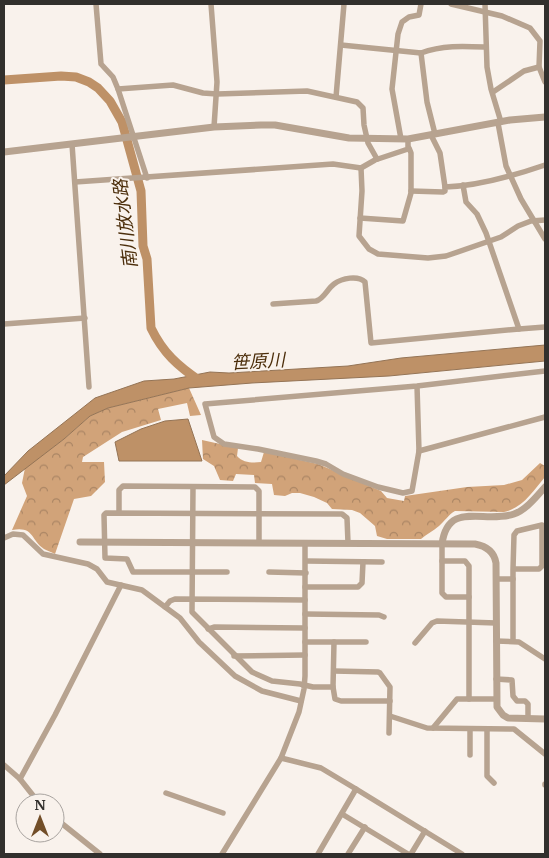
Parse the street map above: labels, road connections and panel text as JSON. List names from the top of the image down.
{
  "water": ["南川放水路", "笹原川"],
  "north": "top"
}
